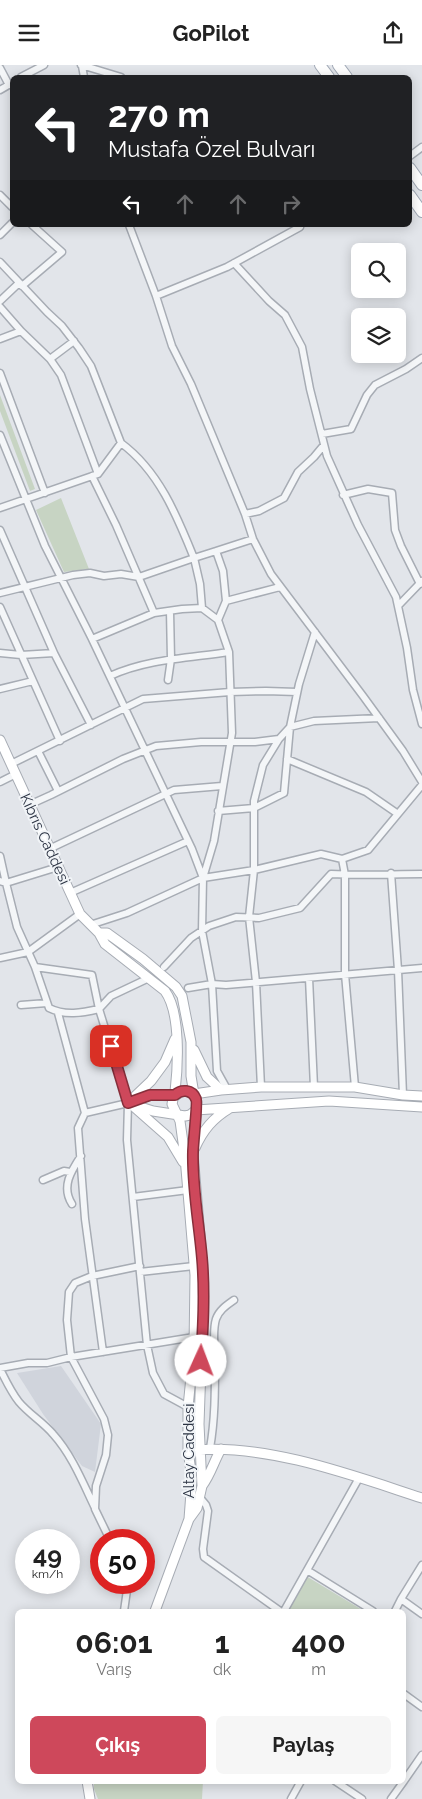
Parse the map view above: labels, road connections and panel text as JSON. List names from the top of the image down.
{
  "streets": {
    "main road": ["Kıbrıs Caddesi", "Altay Caddesi"]
  },
  "crossings": [
    ["Kıbrıs Caddesi", "Altay Caddesi"]
  ],
  "page": {
    "header": "GoPilot",
    "turn": ["270 m", "Mustafa Özel Bulvarı"],
    "speed": "49 km/h",
    "limit": "50",
    "eta": [
      "06:01",
      "Varış",
      "1",
      "dk",
      "400",
      "m"
    ],
    "buttons": ["Çıkış", "Paylaş"]
  }
}
